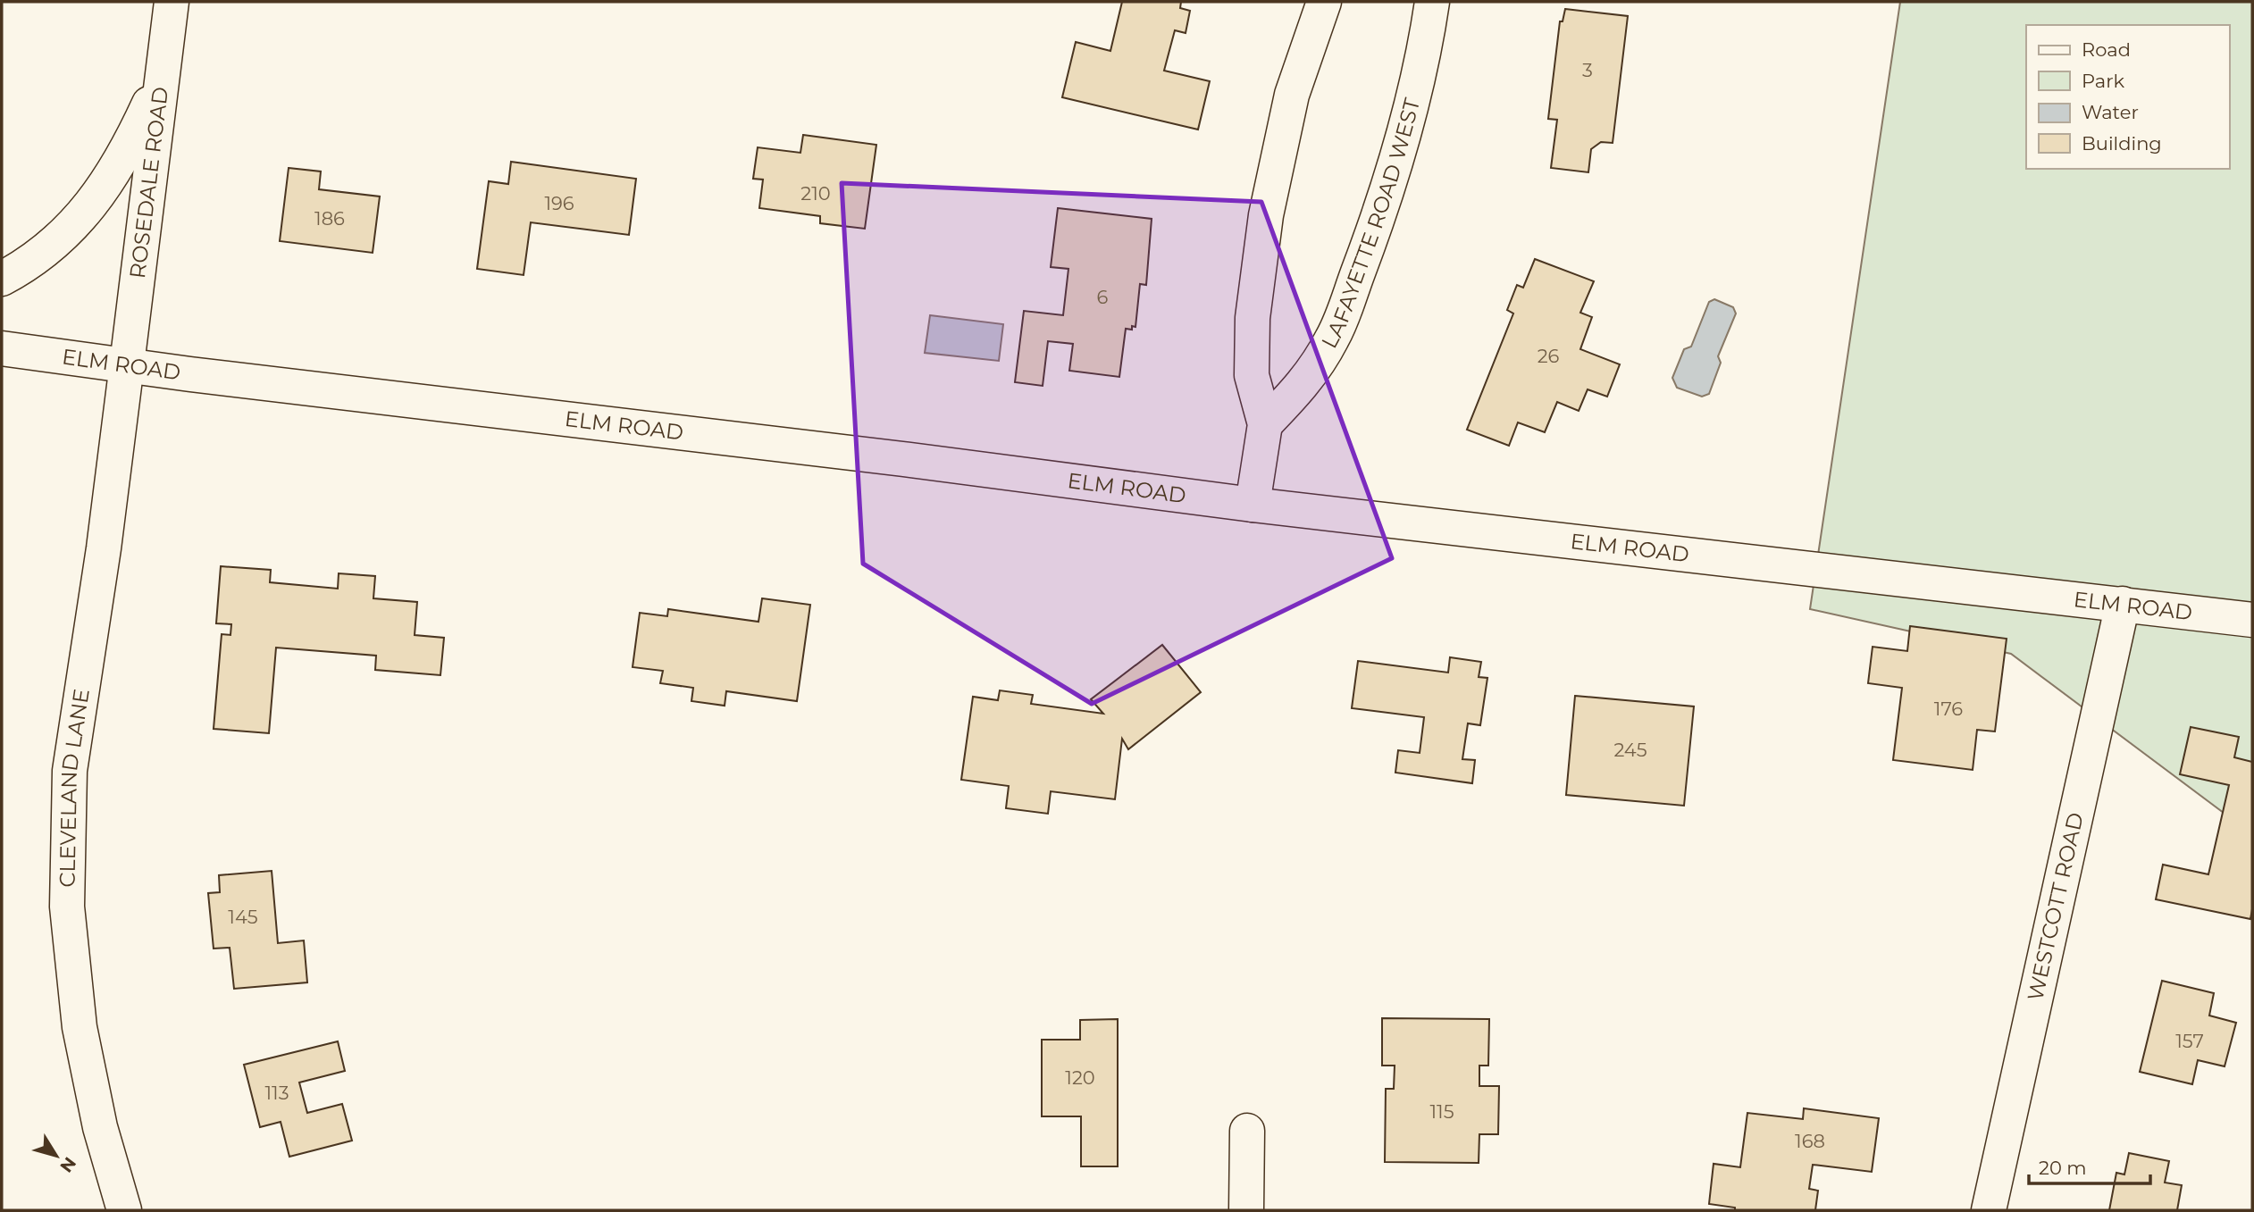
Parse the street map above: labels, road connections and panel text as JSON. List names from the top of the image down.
{
  "streets": {
    "street": [
      "ROSEDALE ROAD",
      "LAFAYETTE ROAD WEST",
      "ELM ROAD",
      "CLEVELAND LANE",
      "WESTCOTT ROAD"
    ]
  },
  "crossings": [
    ["ROSEDALE ROAD", "ELM ROAD"],
    ["ROSEDALE ROAD", "CLEVELAND LANE"],
    ["ELM ROAD", "CLEVELAND LANE"],
    ["ELM ROAD", "WESTCOTT ROAD"]
  ],
  "house_numbers": [
    "3",
    "210",
    "196",
    "186",
    "6",
    "26",
    "176",
    "245",
    "145",
    "157",
    "120",
    "113",
    "115",
    "168"
  ],
  "legend": [
    "Road",
    "Park",
    "Water",
    "Building"
  ],
  "scale_bar": "20 m",
  "north": "bottom right"
}
